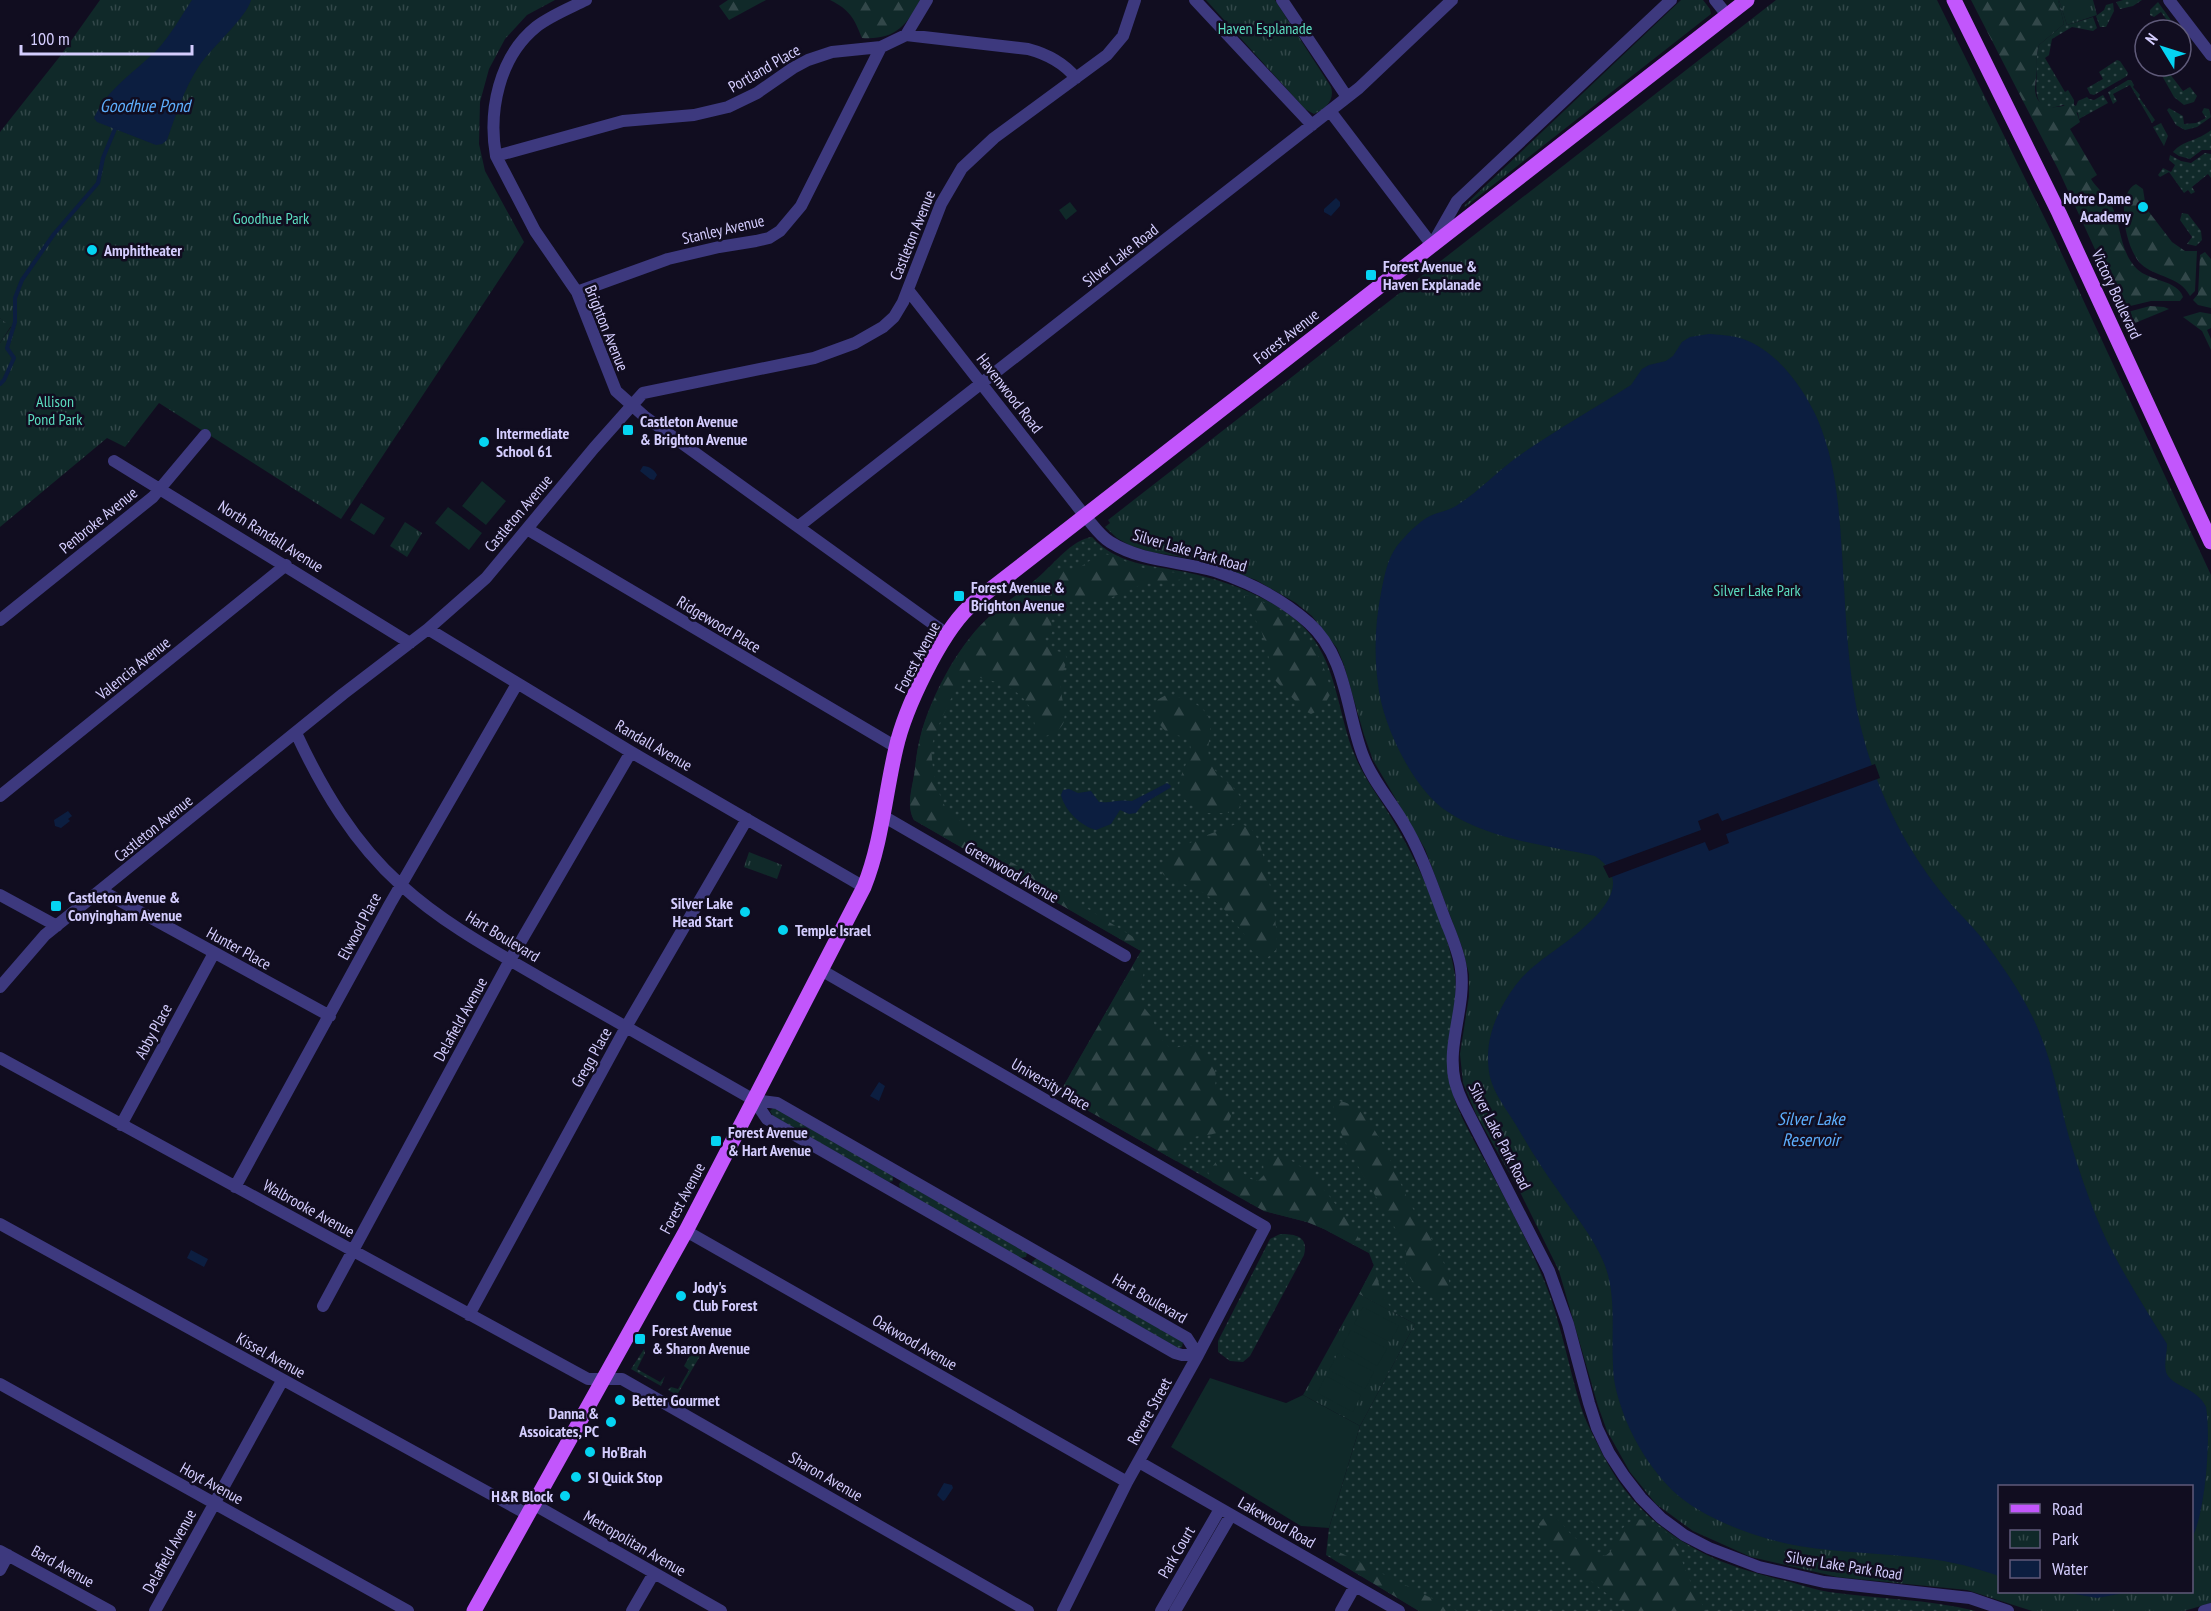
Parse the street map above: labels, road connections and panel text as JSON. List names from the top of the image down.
{
  "streets": {
    "main road": ["Victory Boulevard", "Forest Avenue"],
    "street": [
      "Portland Place",
      "Stanley Avenue",
      "Castleton Avenue",
      "Silver Lake Road",
      "Brighton Avenue",
      "Havenwood Road",
      "Penbroke Avenue",
      "North Randall Avenue",
      "Silver Lake Park Road",
      "Ridgewood Place",
      "Valencia Avenue",
      "Randall Avenue",
      "Greenwood Avenue",
      "Elwood Place",
      "Hart Boulevard",
      "Hunter Place",
      "Delafield Avenue",
      "Abby Place",
      "Gregg Place",
      "University Place",
      "Walbrooke Avenue",
      "Oakwood Avenue",
      "Kissel Avenue",
      "Revere Street",
      "Sharon Avenue",
      "Hoyt Avenue",
      "Lakewood Road",
      "Metropolitan Avenue",
      "Park Court",
      "Bard Avenue"
    ]
  },
  "crossings": [
    ["Portland Place", "Stanley Avenue"],
    ["Portland Place", "Brighton Avenue"],
    ["Stanley Avenue", "Brighton Avenue"],
    ["Castleton Avenue", "Brighton Avenue"],
    ["Castleton Avenue", "Havenwood Road"],
    ["Castleton Avenue", "North Randall Avenue"],
    ["Castleton Avenue", "Ridgewood Place"],
    ["Castleton Avenue", "Randall Avenue"],
    ["Castleton Avenue", "Hart Boulevard"],
    ["Castleton Avenue", "Hunter Place"],
    ["Silver Lake Road", "Brighton Avenue"],
    ["Silver Lake Road", "Havenwood Road"],
    ["Brighton Avenue", "Forest Avenue"],
    ["Forest Avenue", "Havenwood Road"],
    ["Forest Avenue", "Silver Lake Park Road"],
    ["Forest Avenue", "Ridgewood Place"],
    ["Forest Avenue", "Randall Avenue"],
    ["Forest Avenue", "Greenwood Avenue"],
    ["Forest Avenue", "Hart Boulevard"],
    ["Forest Avenue", "University Place"],
    ["Forest Avenue", "Walbrooke Avenue"],
    ["Forest Avenue", "Oakwood Avenue"],
    ["Forest Avenue", "Kissel Avenue"],
    ["Forest Avenue", "Sharon Avenue"],
    ["Forest Avenue", "Metropolitan Avenue"],
    ["Havenwood Road", "Silver Lake Park Road"],
    ["Penbroke Avenue", "North Randall Avenue"],
    ["North Randall Avenue", "Valencia Avenue"],
    ["Randall Avenue", "Elwood Place"],
    ["Randall Avenue", "Delafield Avenue"],
    ["Randall Avenue", "Gregg Place"],
    ["Elwood Place", "Hart Boulevard"],
    ["Elwood Place", "Hunter Place"],
    ["Elwood Place", "Walbrooke Avenue"],
    ["Hart Boulevard", "Delafield Avenue"],
    ["Hart Boulevard", "Gregg Place"],
    ["Hart Boulevard", "Revere Street"],
    ["Hunter Place", "Abby Place"],
    ["Delafield Avenue", "Walbrooke Avenue"],
    ["Delafield Avenue", "Kissel Avenue"],
    ["Delafield Avenue", "Hoyt Avenue"],
    ["Abby Place", "Walbrooke Avenue"],
    ["Gregg Place", "Walbrooke Avenue"],
    ["University Place", "Revere Street"],
    ["Walbrooke Avenue", "Sharon Avenue"],
    ["Oakwood Avenue", "Revere Street"],
    ["Kissel Avenue", "Metropolitan Avenue"],
    ["Revere Street", "Lakewood Road"],
    ["Lakewood Road", "Park Court"]
  ],
  "water": ["Goodhue Pond", "Silver Lake Reservoir"],
  "parks": [
    "Haven Esplanade",
    "Goodhue Park",
    "Allison Pond Park",
    "Silver Lake Park"
  ],
  "places": {
    "other": [
      "Notre Dame Academy",
      "Amphitheater",
      "Intermediate School 61",
      "Silver Lake Head Start",
      "Temple Israel",
      "Jody's Club Forest",
      "Better Gourmet",
      "Danna & Assoicates, PC",
      "Ho'Brah",
      "SI Quick Stop",
      "H&R Block"
    ],
    "transit": [
      "Forest Avenue & Haven Explanade",
      "Castleton Avenue & Brighton Avenue",
      "Forest Avenue & Brighton Avenue",
      "Castleton Avenue & Conyingham Avenue",
      "Forest Avenue & Hart Avenue",
      "Forest Avenue & Sharon Avenue"
    ]
  },
  "legend": ["Road", "Park", "Water"],
  "scale_bar": "100 m",
  "north": "top left"
}
